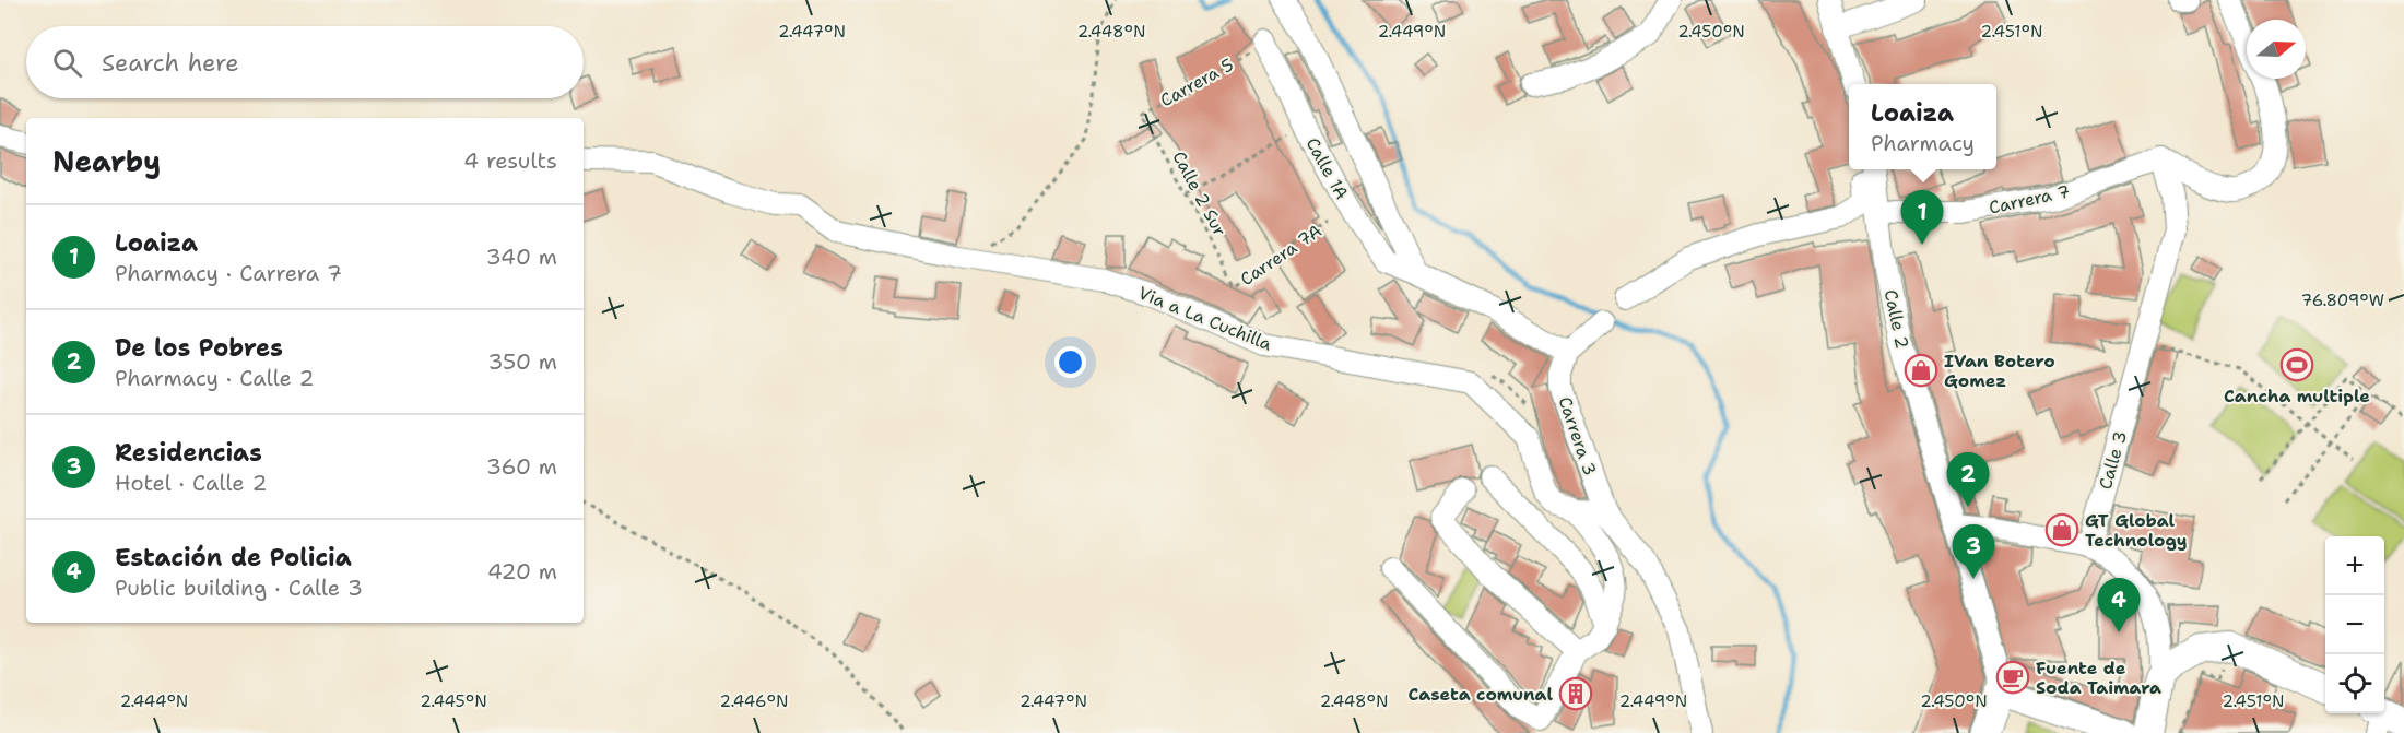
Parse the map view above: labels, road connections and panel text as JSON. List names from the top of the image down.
{
  "streets": {
    "main road": ["Calle 2"],
    "street": [
      "Calle 1A",
      "Carrera 7",
      "Via a La Cuchilla",
      "Carrera 3",
      "Calle 3"
    ],
    "path": ["Carrera 5", "Calle 2 Sur", "Carrera 7A"]
  },
  "crossings": [
    ["Carrera 5", "Calle 1A"],
    ["Carrera 5", "Calle 2 Sur"],
    ["Calle 2 Sur", "Carrera 7A"],
    ["Carrera 7", "Calle 3"]
  ],
  "places": {
    "sports": ["Cancha multiple"],
    "shop": ["IVan Botero Gomez", "GT Global Technology"],
    "cafe": ["Fuente de Soda Taimara"],
    "building": ["Caseta comunal"]
  },
  "north": "right",
  "page": {
    "search": "Search here",
    "popup": ["Loaiza", "Pharmacy"],
    "heading": ["Nearby", "4 results"],
    "pins": [
      "1",
      "2",
      "3",
      "4"
    ],
    "list": [
      {
        "mark": "1",
        "name": "Loaiza",
        "note": "Pharmacy · Carrera 7",
        "value": "340 m"
      },
      {
        "mark": "2",
        "name": "De los Pobres",
        "note": "Pharmacy · Calle 2",
        "value": "350 m"
      },
      {
        "mark": "3",
        "name": "Residencias",
        "note": "Hotel · Calle 2",
        "value": "360 m"
      },
      {
        "mark": "4",
        "name": "Estación de Policia",
        "note": "Public building · Calle 3",
        "value": "420 m"
      }
    ],
    "map_buttons": ["+", "−"]
  },
  "coordinates": [
    "2.447°N",
    "2.449°N",
    "2.450°N",
    "2.451°N",
    "2.448°N",
    "76.809°W",
    "2.444°N",
    "2.445°N",
    "2.446°N"
  ]
}
